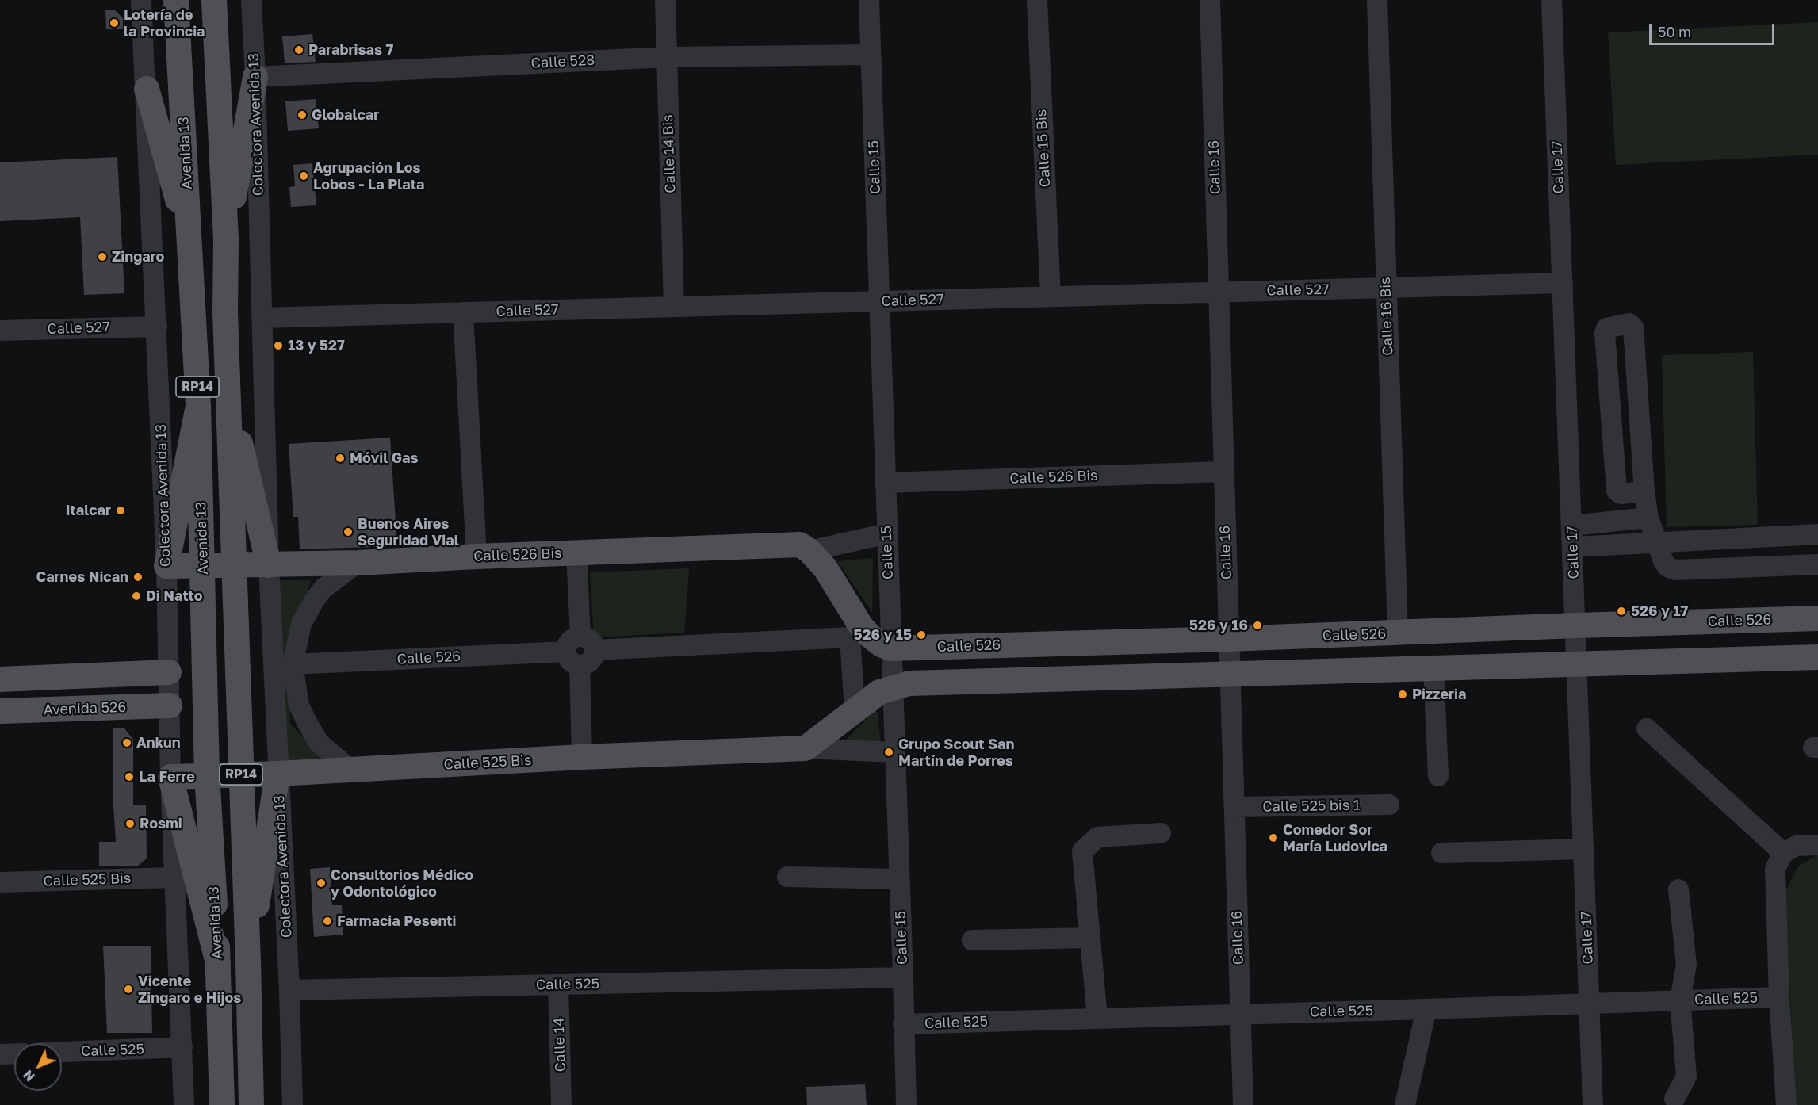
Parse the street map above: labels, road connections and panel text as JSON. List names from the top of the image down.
{
  "streets": {
    "main road": [
      "Avenida 13",
      "RP14",
      "Calle 526 Bis",
      "Calle 526",
      "Avenida 526",
      "Calle 525 Bis"
    ],
    "street": [
      "Calle 528",
      "Colectora Avenida 13",
      "Calle 15 Bis",
      "Calle 14 Bis",
      "Calle 15",
      "Calle 16",
      "Calle 17",
      "Calle 527",
      "Calle 16 Bis",
      "Calle 525 bis 1",
      "Calle 525",
      "Calle 14"
    ]
  },
  "crossings": [
    ["Calle 528", "Colectora Avenida 13"],
    ["Calle 528", "Calle 14 Bis"],
    ["Calle 528", "Calle 15"],
    ["Colectora Avenida 13", "Calle 527"],
    ["Colectora Avenida 13", "Calle 526 Bis"],
    ["Colectora Avenida 13", "Avenida 526"],
    ["Colectora Avenida 13", "Calle 525 Bis"],
    ["Colectora Avenida 13", "Calle 525"],
    ["Calle 15 Bis", "Calle 527"],
    ["Avenida 13", "Calle 526 Bis"],
    ["Avenida 13", "Calle 525 Bis"],
    ["Calle 14 Bis", "Calle 527"],
    ["Calle 15", "Calle 527"],
    ["Calle 15", "Calle 526 Bis"],
    ["Calle 15", "Calle 526"],
    ["Calle 15", "Calle 525 Bis"],
    ["Calle 15", "Calle 525"],
    ["Calle 16", "Calle 527"],
    ["Calle 16", "Calle 526 Bis"],
    ["Calle 16", "Calle 526"],
    ["Calle 16", "Calle 525 bis 1"],
    ["Calle 16", "Calle 525"],
    ["Calle 17", "Calle 527"],
    ["Calle 17", "Calle 526"],
    ["Calle 17", "Calle 525"],
    ["Calle 527", "Calle 16 Bis"],
    ["Calle 16 Bis", "Calle 526"],
    ["RP14", "Calle 526 Bis"],
    ["RP14", "Calle 525 Bis"],
    ["Calle 525", "Calle 14"]
  ],
  "places": [
    "Lotería de la Provincia",
    "Parabrisas 7",
    "Globalcar",
    "Agrupación Los Lobos - La Plata",
    "Zingaro",
    "13 y 527",
    "Móvil Gas",
    "Italcar",
    "Buenos Aires Seguridad Vial",
    "Carnes Nican",
    "Di Natto",
    "526 y 17",
    "526 y 16",
    "526 y 15",
    "Pizzeria",
    "Ankun",
    "Grupo Scout San Martín de Porres",
    "La Ferre",
    "Rosmi",
    "Comedor Sor María Ludovica",
    "Consultorios Médico y Odontológico",
    "Farmacia Pesenti",
    "Vicente Zingaro e Hijos"
  ],
  "scale_bar": "50 m",
  "north": "bottom left"
}
